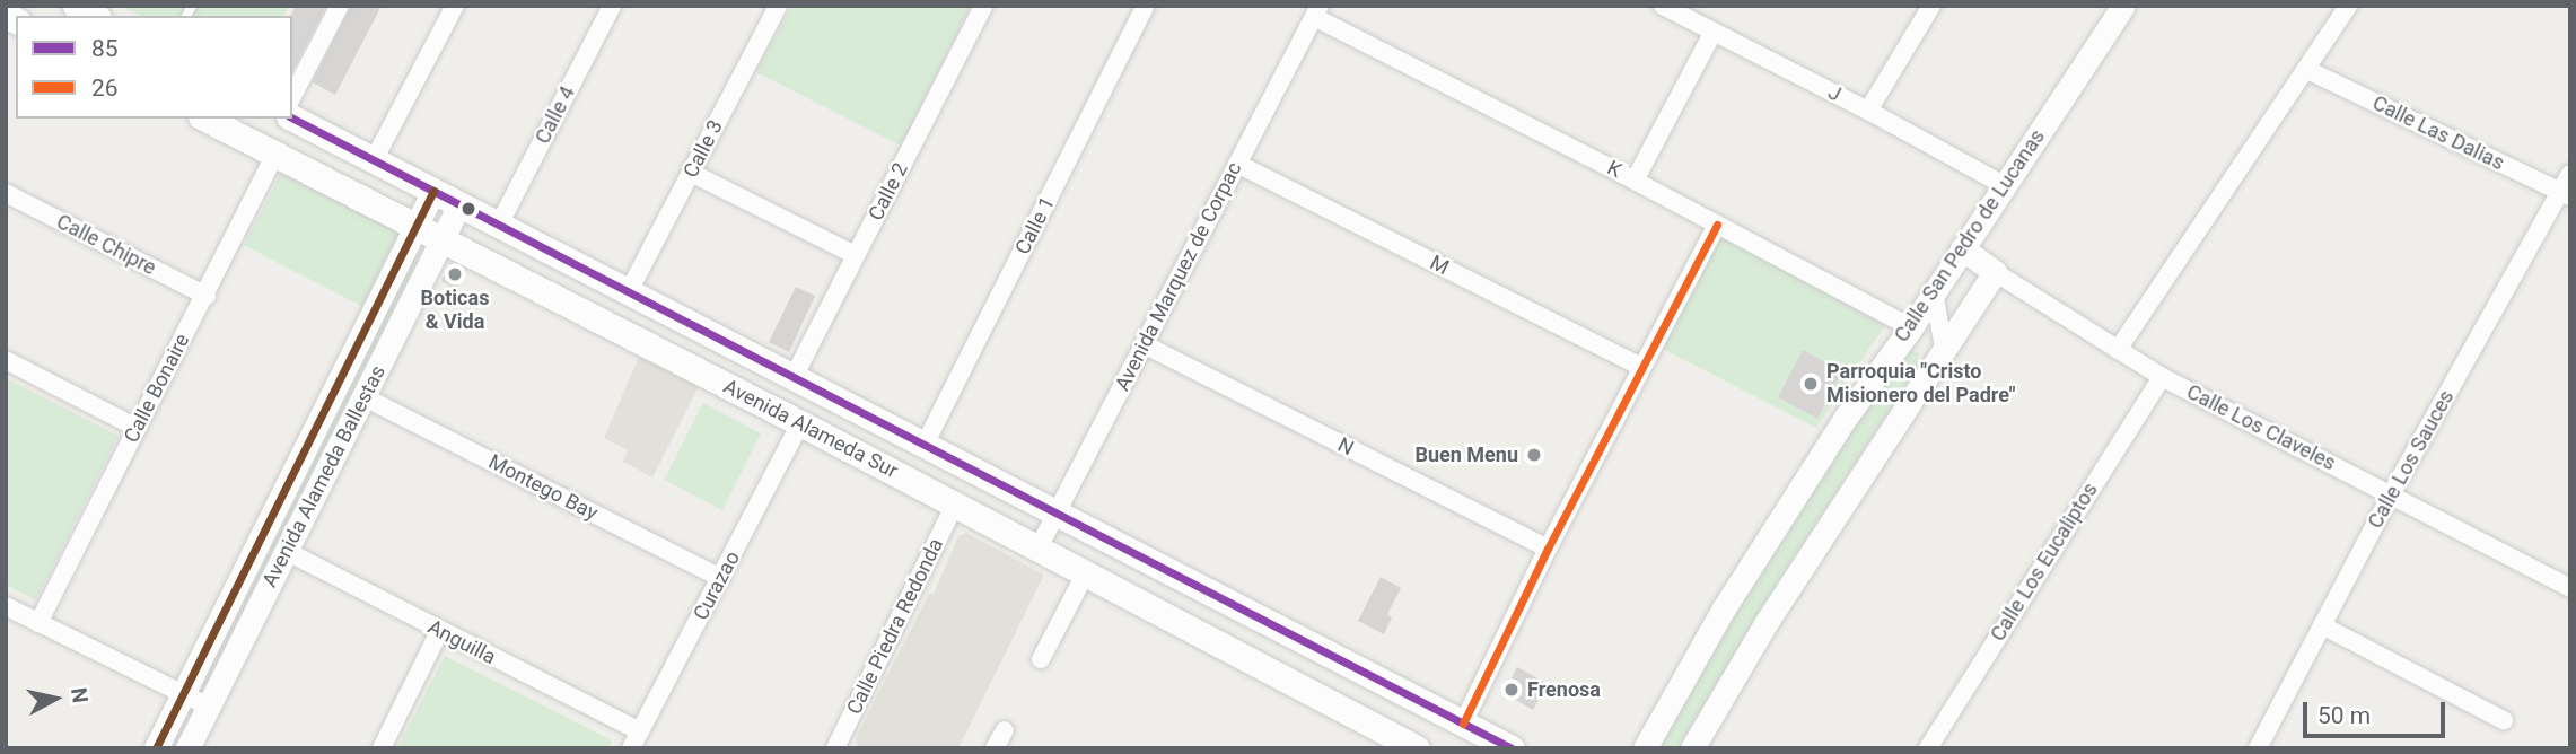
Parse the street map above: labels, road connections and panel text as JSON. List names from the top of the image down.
{
  "streets": {
    "main road": ["Avenida Alameda Sur"],
    "street": [
      "J",
      "Calle 4",
      "Calle Las Dalias",
      "Calle 3",
      "K",
      "Calle 2",
      "Calle 1",
      "Calle San Pedro de Lucanas",
      "Calle Chipre",
      "M",
      "Avenida Marquez de Corpac",
      "Calle Bonaire",
      "Calle Los Claveles",
      "N",
      "Calle Los Sauces",
      "Avenida Alameda Ballestas",
      "Montego Bay",
      "Calle Los Eucaliptos",
      "Curazao",
      "Calle Piedra Redonda",
      "Anguilla"
    ]
  },
  "crossings": [
    ["J", "Calle San Pedro de Lucanas"],
    ["Calle 4", "Avenida Alameda Sur"],
    ["Calle Las Dalias", "Calle Los Sauces"],
    ["Calle 3", "Avenida Alameda Sur"],
    ["K", "Calle San Pedro de Lucanas"],
    ["K", "Avenida Marquez de Corpac"],
    ["Calle 2", "Avenida Alameda Sur"],
    ["Calle 1", "Avenida Alameda Sur"],
    ["Calle San Pedro de Lucanas", "Calle Los Claveles"],
    ["Calle Chipre", "Calle Bonaire"],
    ["M", "Avenida Marquez de Corpac"],
    ["Avenida Marquez de Corpac", "Avenida Alameda Sur"],
    ["Avenida Marquez de Corpac", "N"],
    ["Calle Bonaire", "Avenida Alameda Sur"],
    ["Calle Los Claveles", "Calle Los Sauces"],
    ["Calle Los Claveles", "Calle Los Eucaliptos"],
    ["Avenida Alameda Sur", "Avenida Alameda Ballestas"],
    ["Avenida Alameda Sur", "Curazao"],
    ["Avenida Alameda Sur", "Calle Piedra Redonda"],
    ["Avenida Alameda Ballestas", "Montego Bay"],
    ["Avenida Alameda Ballestas", "Anguilla"],
    ["Montego Bay", "Curazao"],
    ["Curazao", "Anguilla"]
  ],
  "places": [
    "Boticas & Vida",
    "Parroquia \"Cristo Misionero del Padre\"",
    "Buen Menu",
    "Frenosa"
  ],
  "lines": ["transit line 85", "transit line 26"],
  "legend": ["85", "26"],
  "scale_bar": "50 m",
  "north": "right"
}
